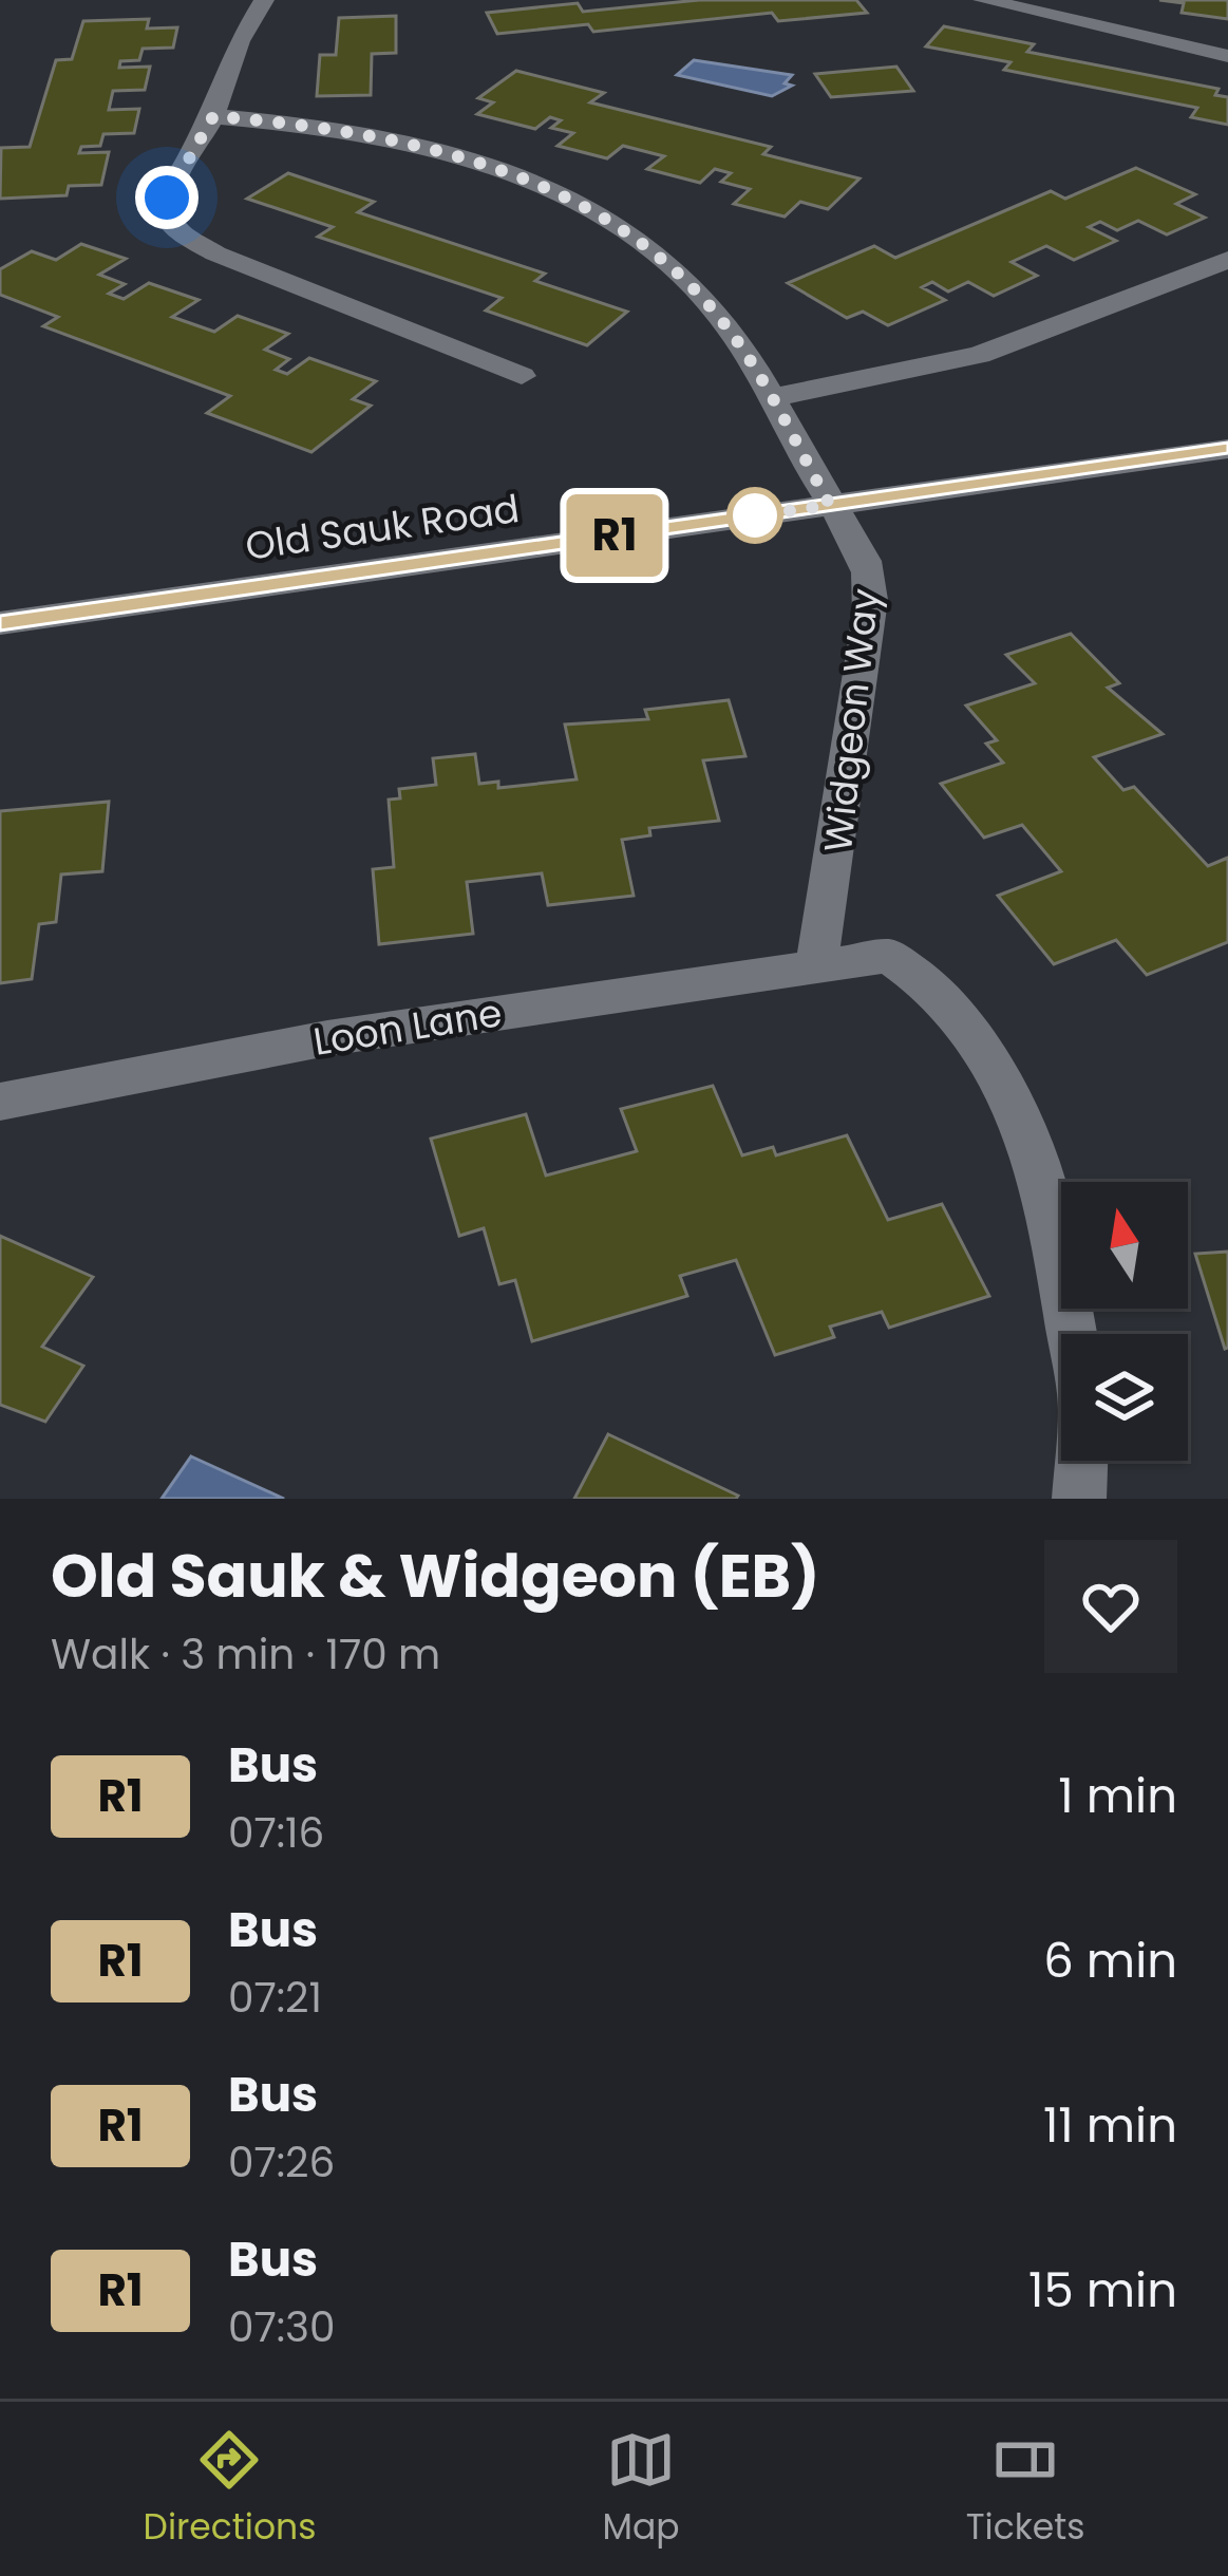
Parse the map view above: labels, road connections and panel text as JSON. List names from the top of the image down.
{
  "streets": {
    "street": ["Old Sauk Road", "Widgeon Way", "Loon Lane"]
  },
  "crossings": [
    ["Old Sauk Road", "Widgeon Way"],
    ["Widgeon Way", "Loon Lane"]
  ],
  "lines": ["bus line R1"],
  "north": "top",
  "page": {
    "on_map": "R1",
    "heading": ["Old Sauk & Widgeon (EB)", "Walk · 3 min · 170 m"],
    "list": [
      {
        "mark": "R1",
        "name": "Bus",
        "note": "07:16",
        "value": "1 min"
      },
      {
        "mark": "R1",
        "name": "Bus",
        "note": "07:21",
        "value": "6 min"
      },
      {
        "mark": "R1",
        "name": "Bus",
        "note": "07:26",
        "value": "11 min"
      },
      {
        "mark": "R1",
        "name": "Bus",
        "note": "07:30",
        "value": "15 min"
      }
    ],
    "tabs": ["Directions", "Map", "Tickets"]
  }
}
